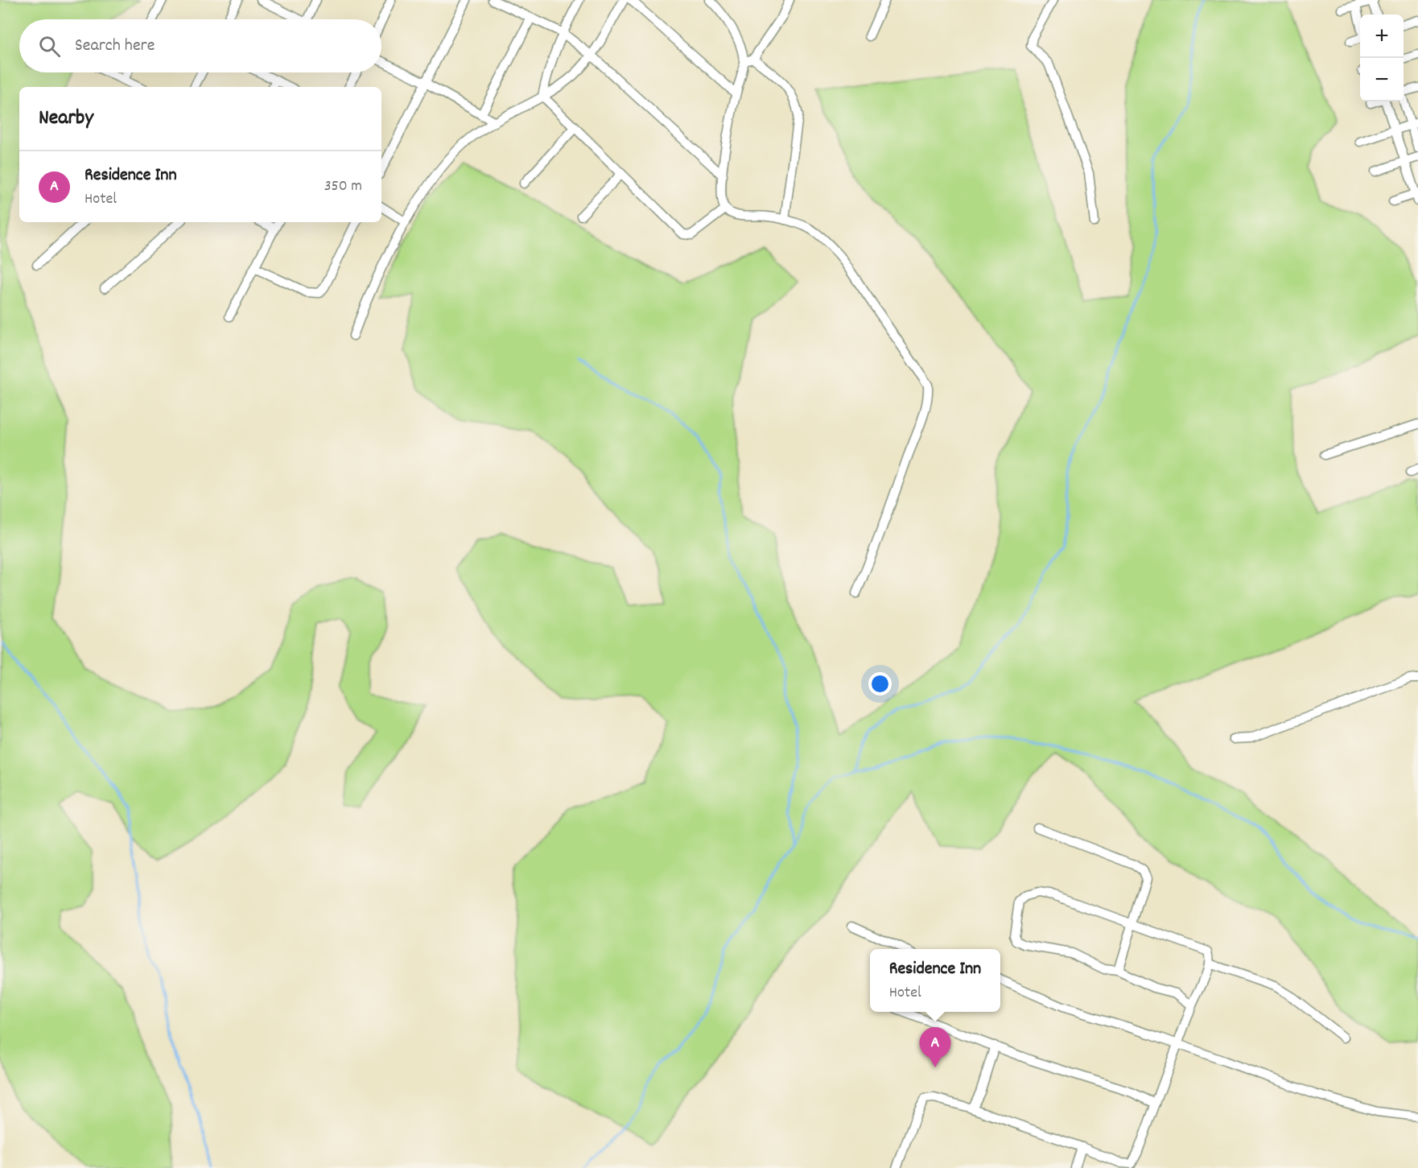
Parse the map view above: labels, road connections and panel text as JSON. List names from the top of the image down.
{
  "page": {
    "map_buttons": ["+", "−"],
    "search": "Search here",
    "heading": "Nearby",
    "list": [
      {
        "mark": "A",
        "name": "Residence Inn",
        "note": "Hotel",
        "value": "350 m"
      }
    ],
    "popup": ["Residence Inn", "Hotel"],
    "pins": "A"
  }
}
